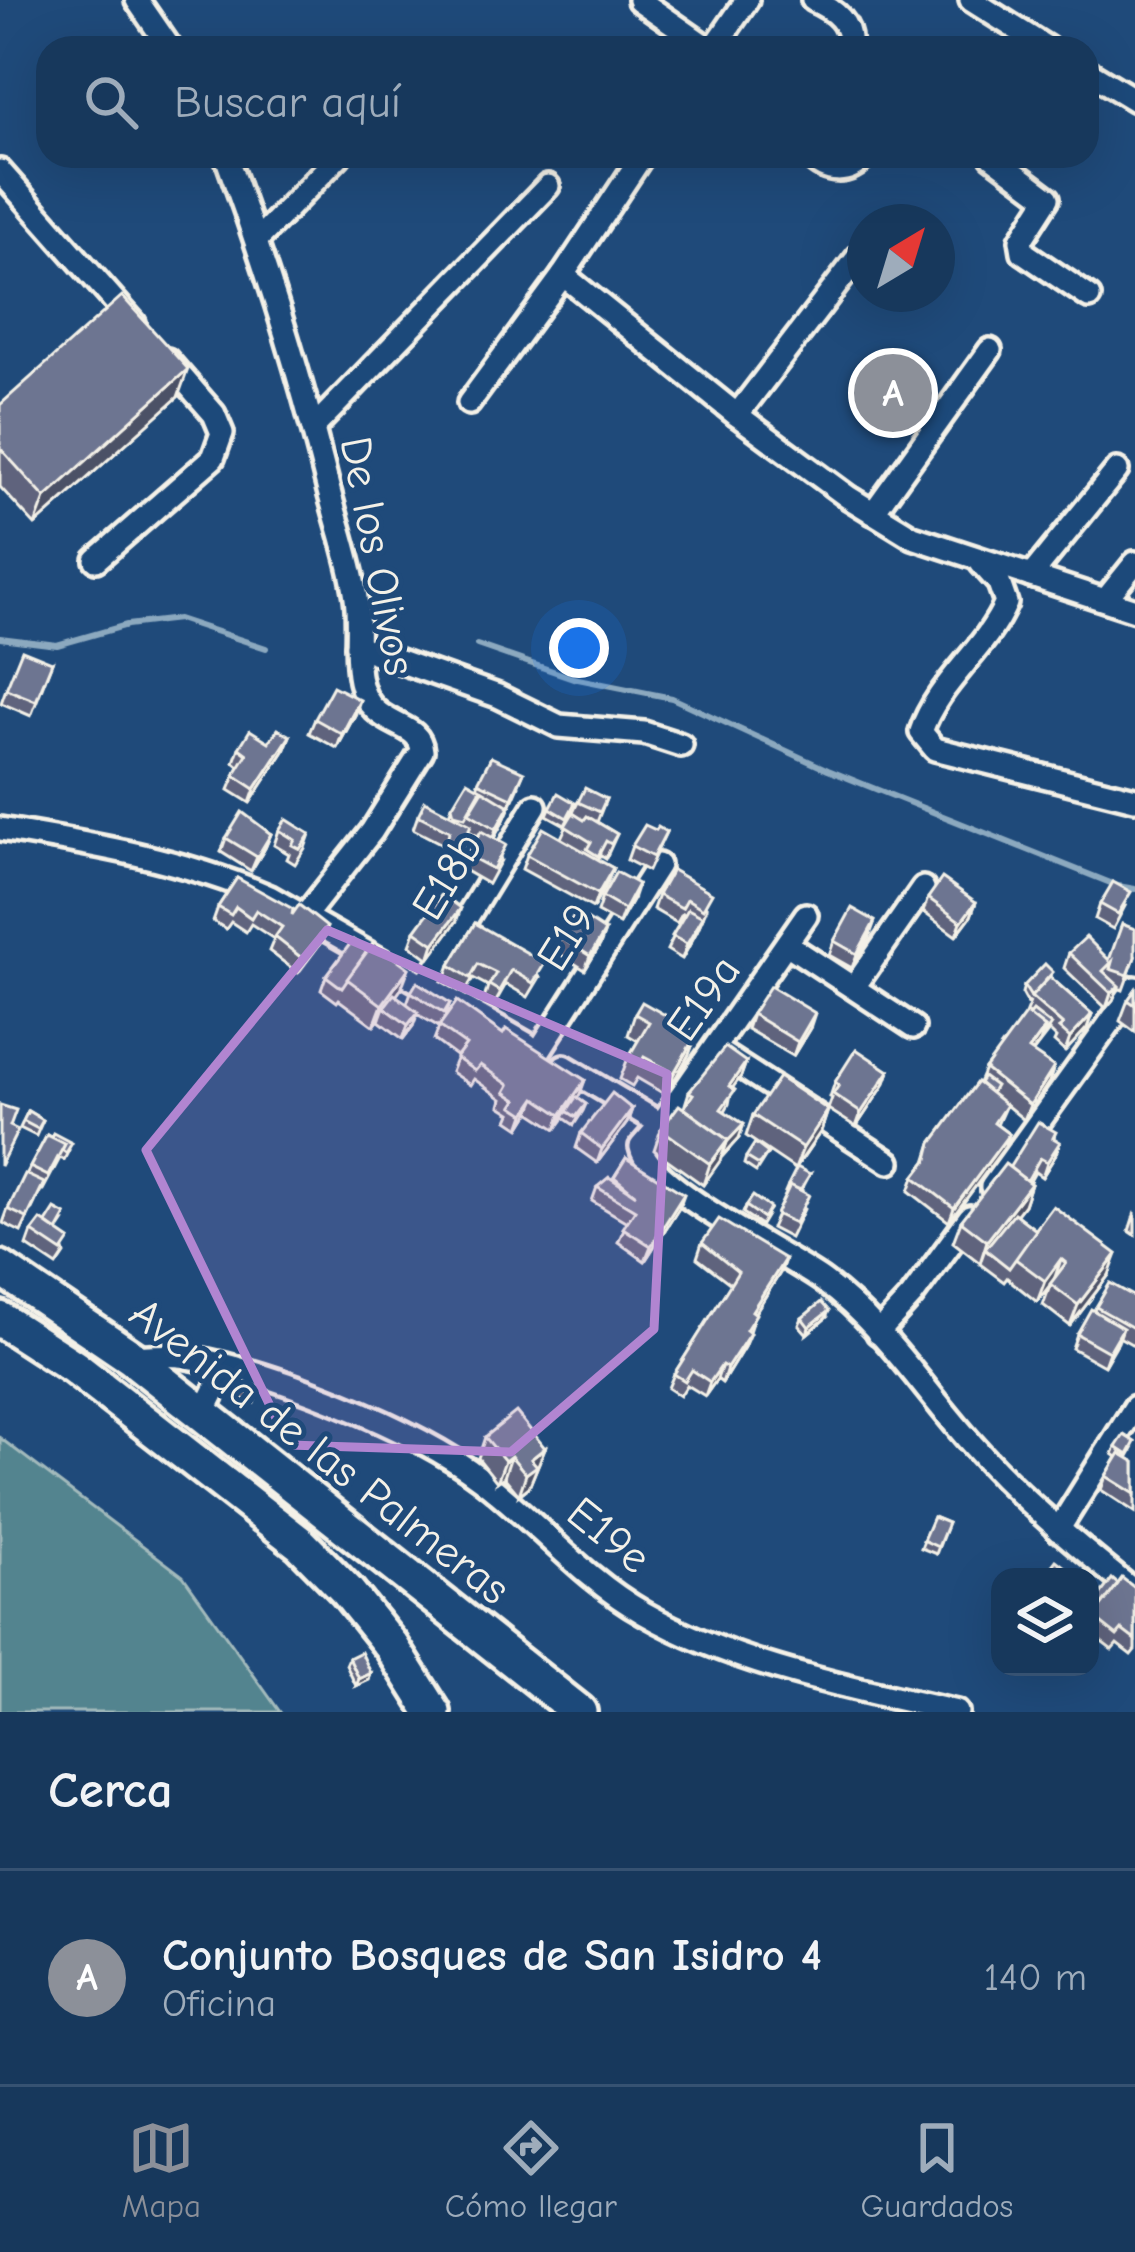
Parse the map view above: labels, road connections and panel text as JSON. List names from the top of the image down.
{
  "streets": {
    "main road": ["Avenida de las Palmeras"],
    "street": [
      "De los Olivos",
      "E18b",
      "E19",
      "E19a",
      "E19e"
    ]
  },
  "crossings": [
    ["Avenida de las Palmeras", "E19e"]
  ],
  "north": "top right",
  "page": {
    "search": "Buscar aquí",
    "pins": "A",
    "heading": "Cerca",
    "list": [
      {
        "mark": "A",
        "name": "Conjunto Bosques de San Isidro 4",
        "note": "Oficina",
        "value": "140 m"
      }
    ],
    "nav": ["Mapa", "Cómo llegar", "Guardados"]
  }
}
